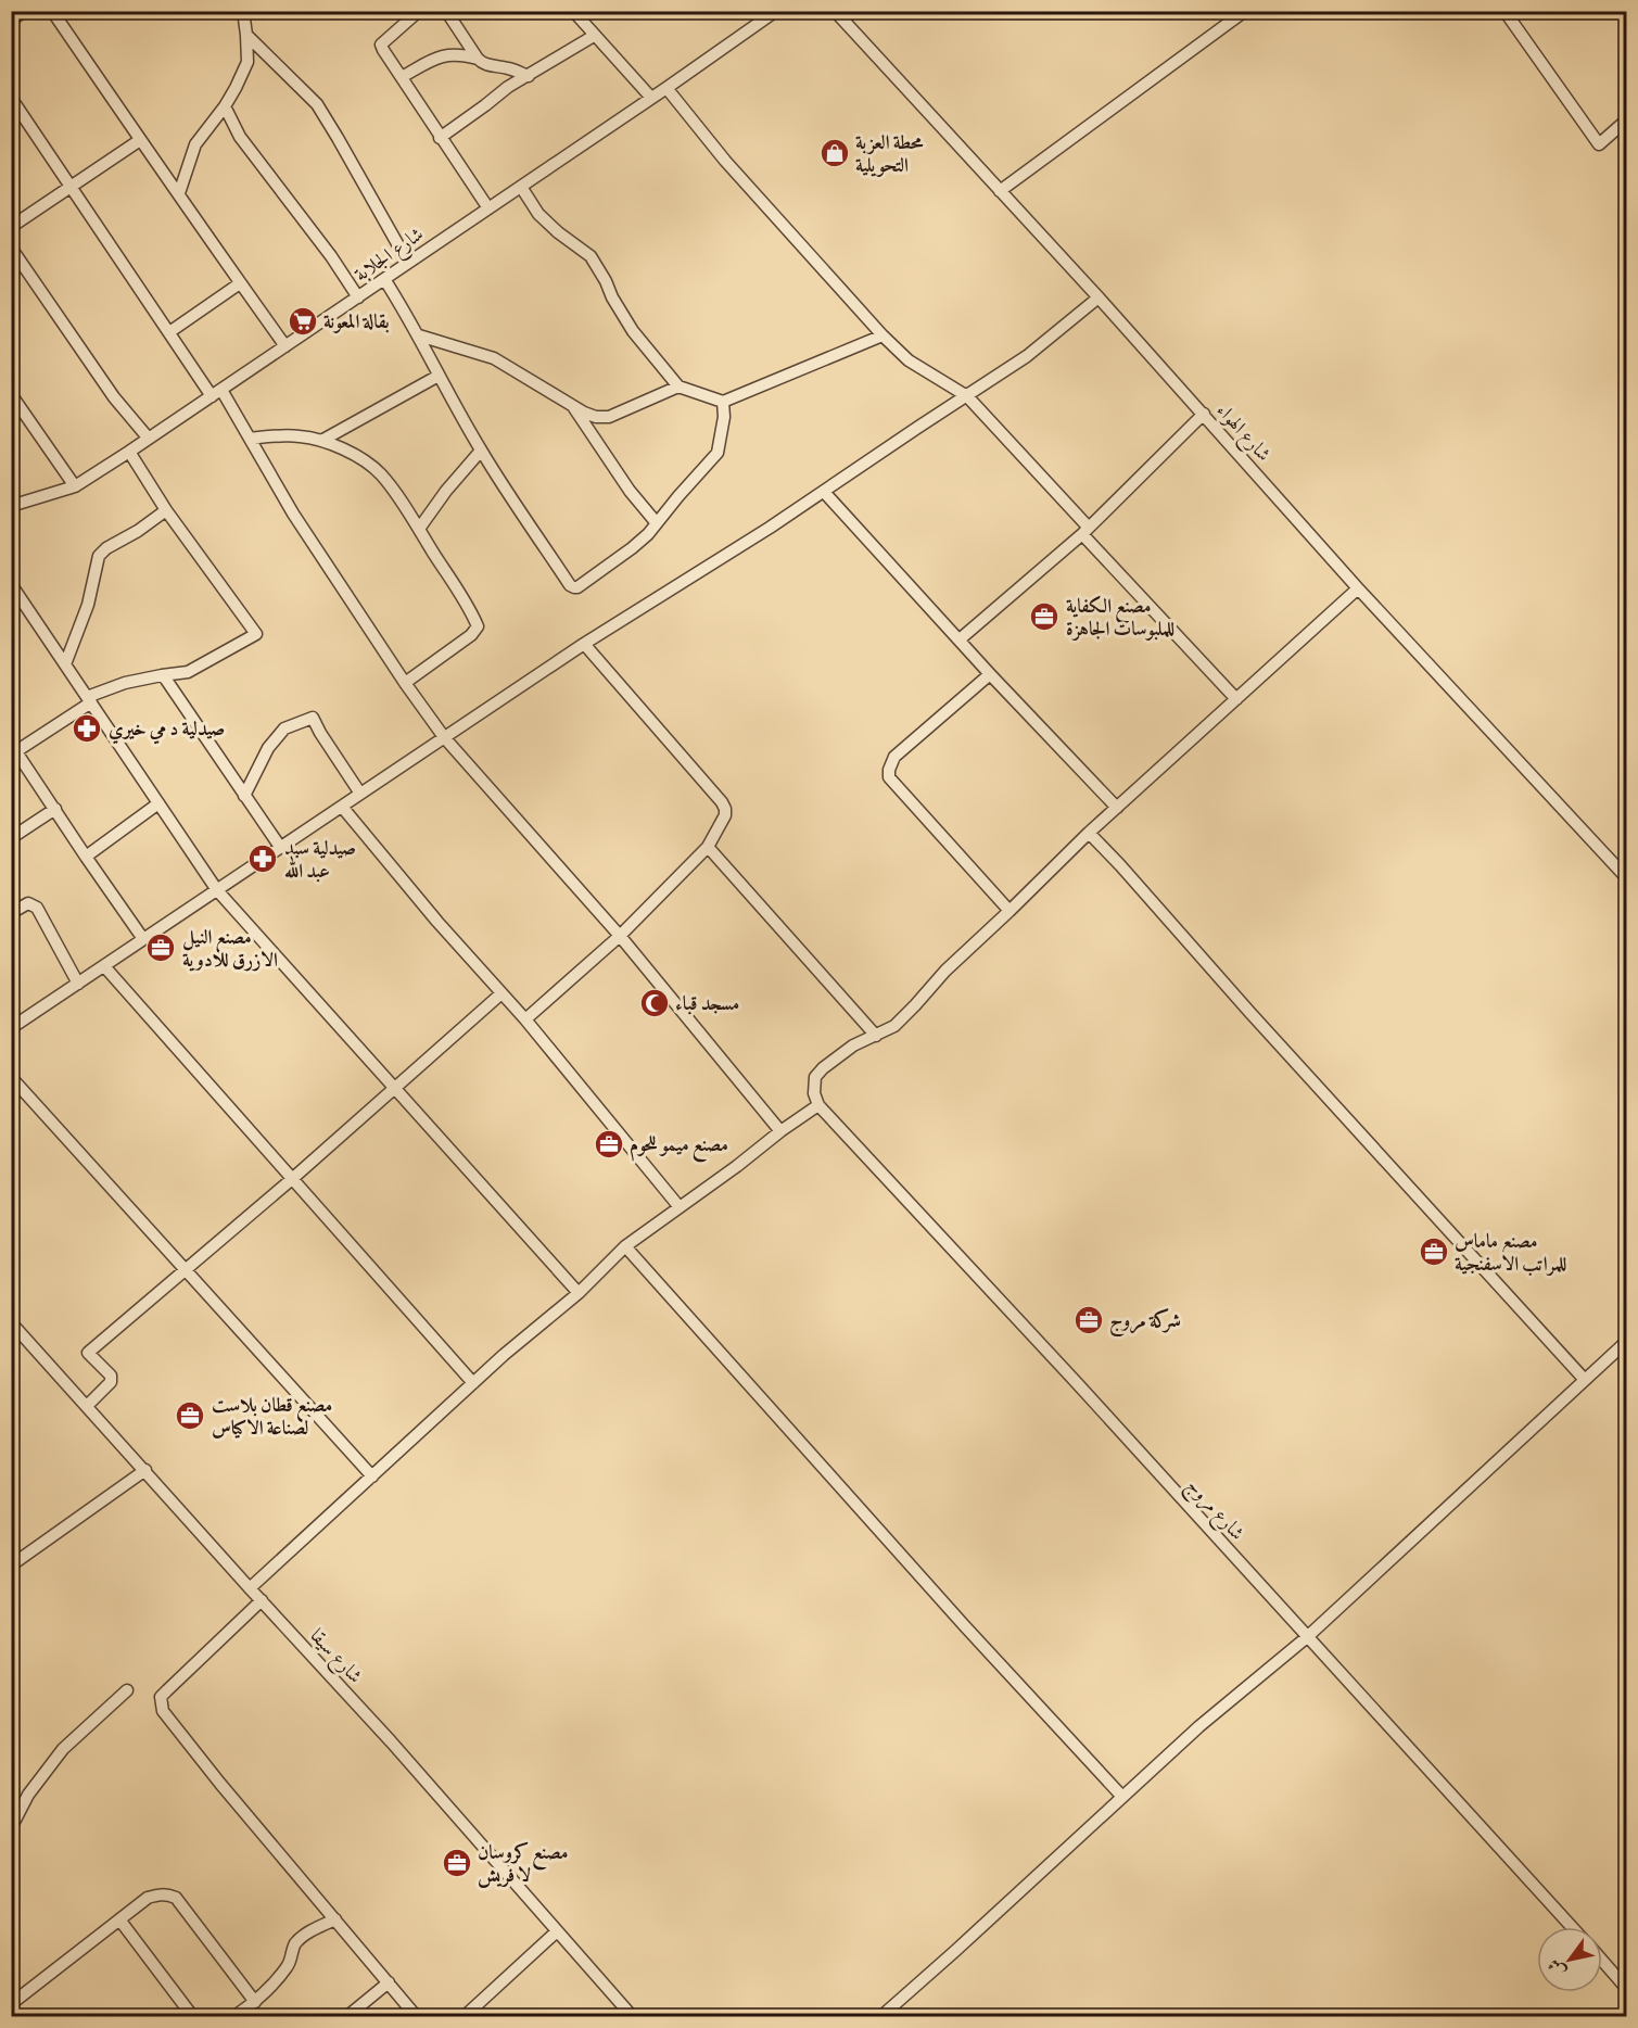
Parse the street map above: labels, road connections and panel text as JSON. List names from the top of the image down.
{
  "streets": {
    "street": [
      "شارع الجلابة",
      "شارع الهواء",
      "شارع مروج",
      "شارع سيقا"
    ]
  },
  "places": {
    "shop": ["محطة العزبة التحويلية"],
    "supermarket": ["بقالة المعونة"],
    "office": [
      "مصنع الكفاية للملبوسات الجاهزة",
      "مصنع النيل الازرق للادوية",
      "مصنع ميمو للحوم",
      "مصنع ماماس للمراتب الاسفنجية",
      "شركة مروج",
      "مصنع قطان بلاست لصناعة الاكياس",
      "مصنع كروسان لا فريش"
    ],
    "pharmacy": ["صيدلية د مي خيري", "صيدلية سيد عبد الله"],
    "mosque": ["مسجد قباء"]
  },
  "north": "bottom left"
}
